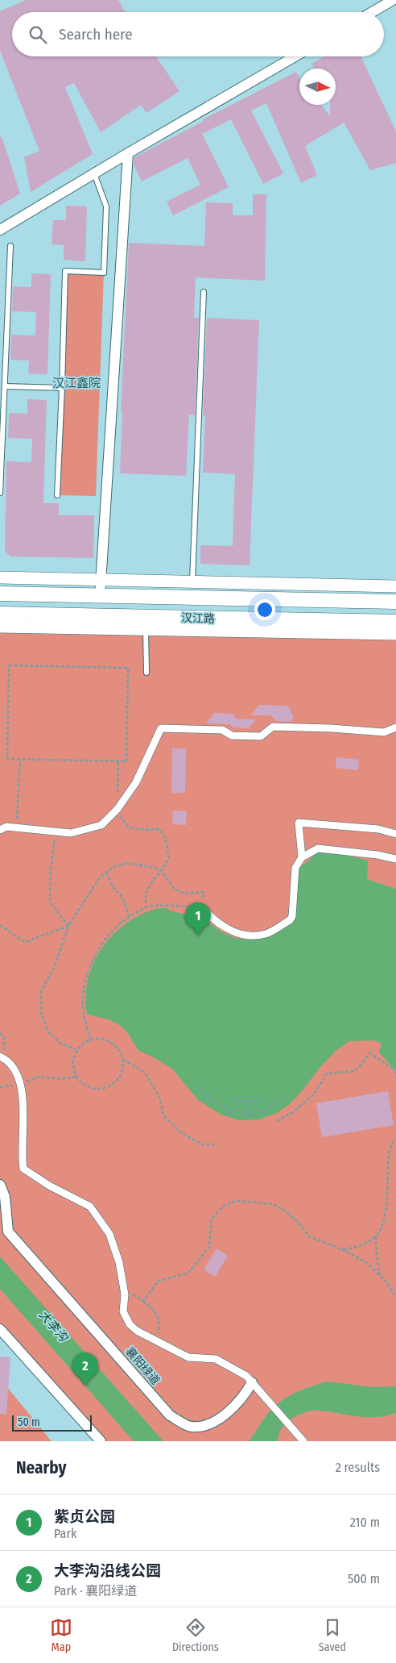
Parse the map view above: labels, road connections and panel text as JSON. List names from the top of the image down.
{
  "streets": {
    "main road": ["汉江路"],
    "street": ["襄阳绿道"]
  },
  "districts": ["汉江鑫院"],
  "water": ["大李沟"],
  "scale_bar": "50 m",
  "north": "right",
  "page": {
    "search": "Search here",
    "pins": ["1", "2"],
    "scale": "50 m",
    "heading": ["Nearby", "2 results"],
    "list": [
      {
        "mark": "1",
        "name": "紫贞公园",
        "note": "Park",
        "value": "210 m"
      },
      {
        "mark": "2",
        "name": "大李沟沿线公园",
        "note": "Park · 襄阳绿道",
        "value": "500 m"
      }
    ],
    "nav": ["Map", "Directions", "Saved"]
  }
}
